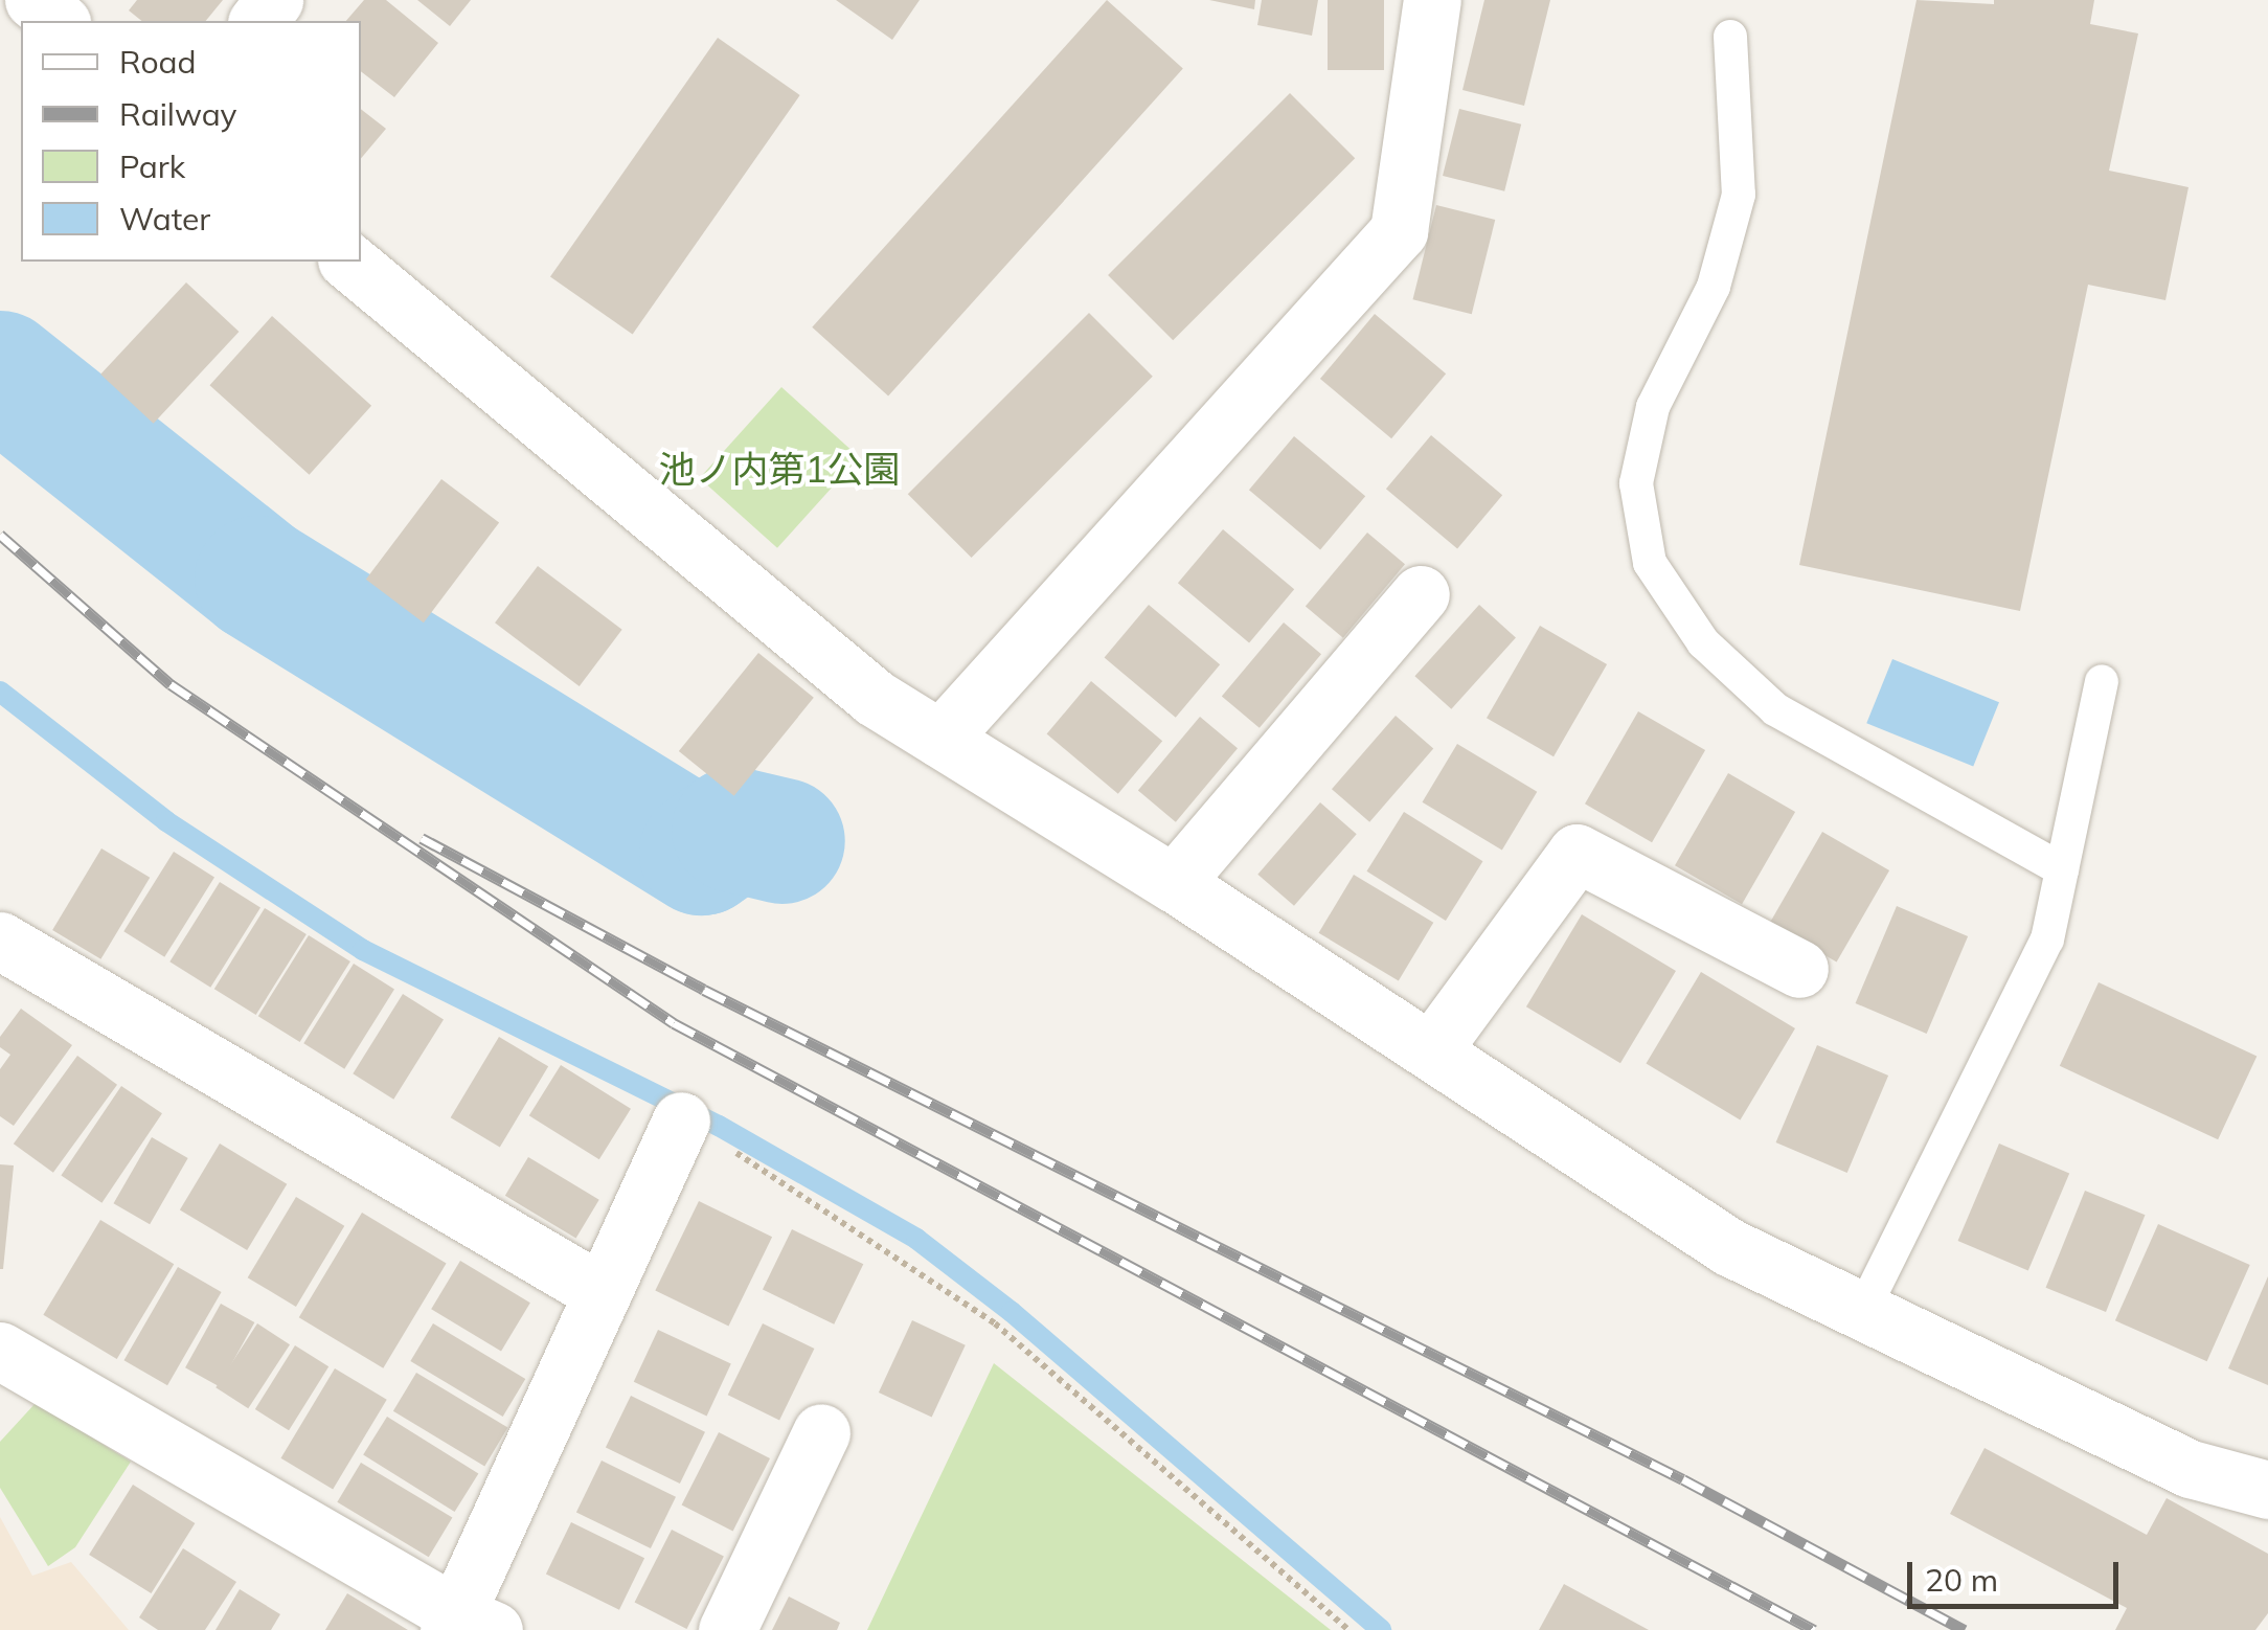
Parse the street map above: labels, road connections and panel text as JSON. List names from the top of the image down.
{
  "parks": ["池ノ内第1公園"],
  "legend": [
    "Road",
    "Railway",
    "Park",
    "Water"
  ],
  "scale_bar": "20 m"
}
